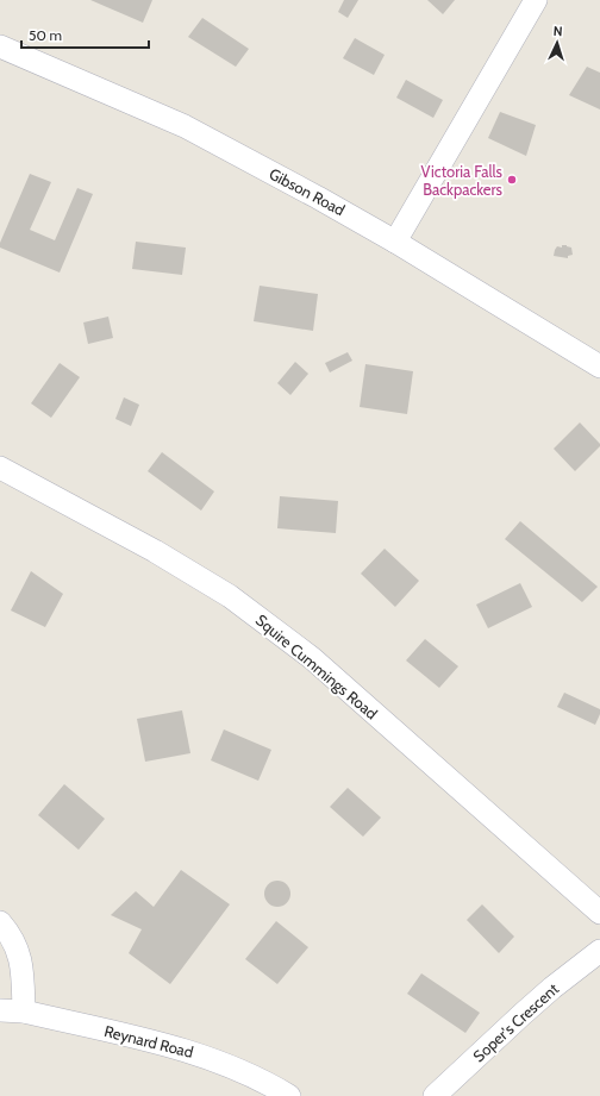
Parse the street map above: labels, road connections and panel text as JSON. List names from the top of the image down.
{
  "streets": {
    "street": [
      "Gibson Road",
      "Squire Cummings Road",
      "Soper's Crescent",
      "Reynard Road"
    ]
  },
  "places": ["Victoria Falls Backpackers"],
  "scale_bar": "50 m",
  "north": "top"
}
